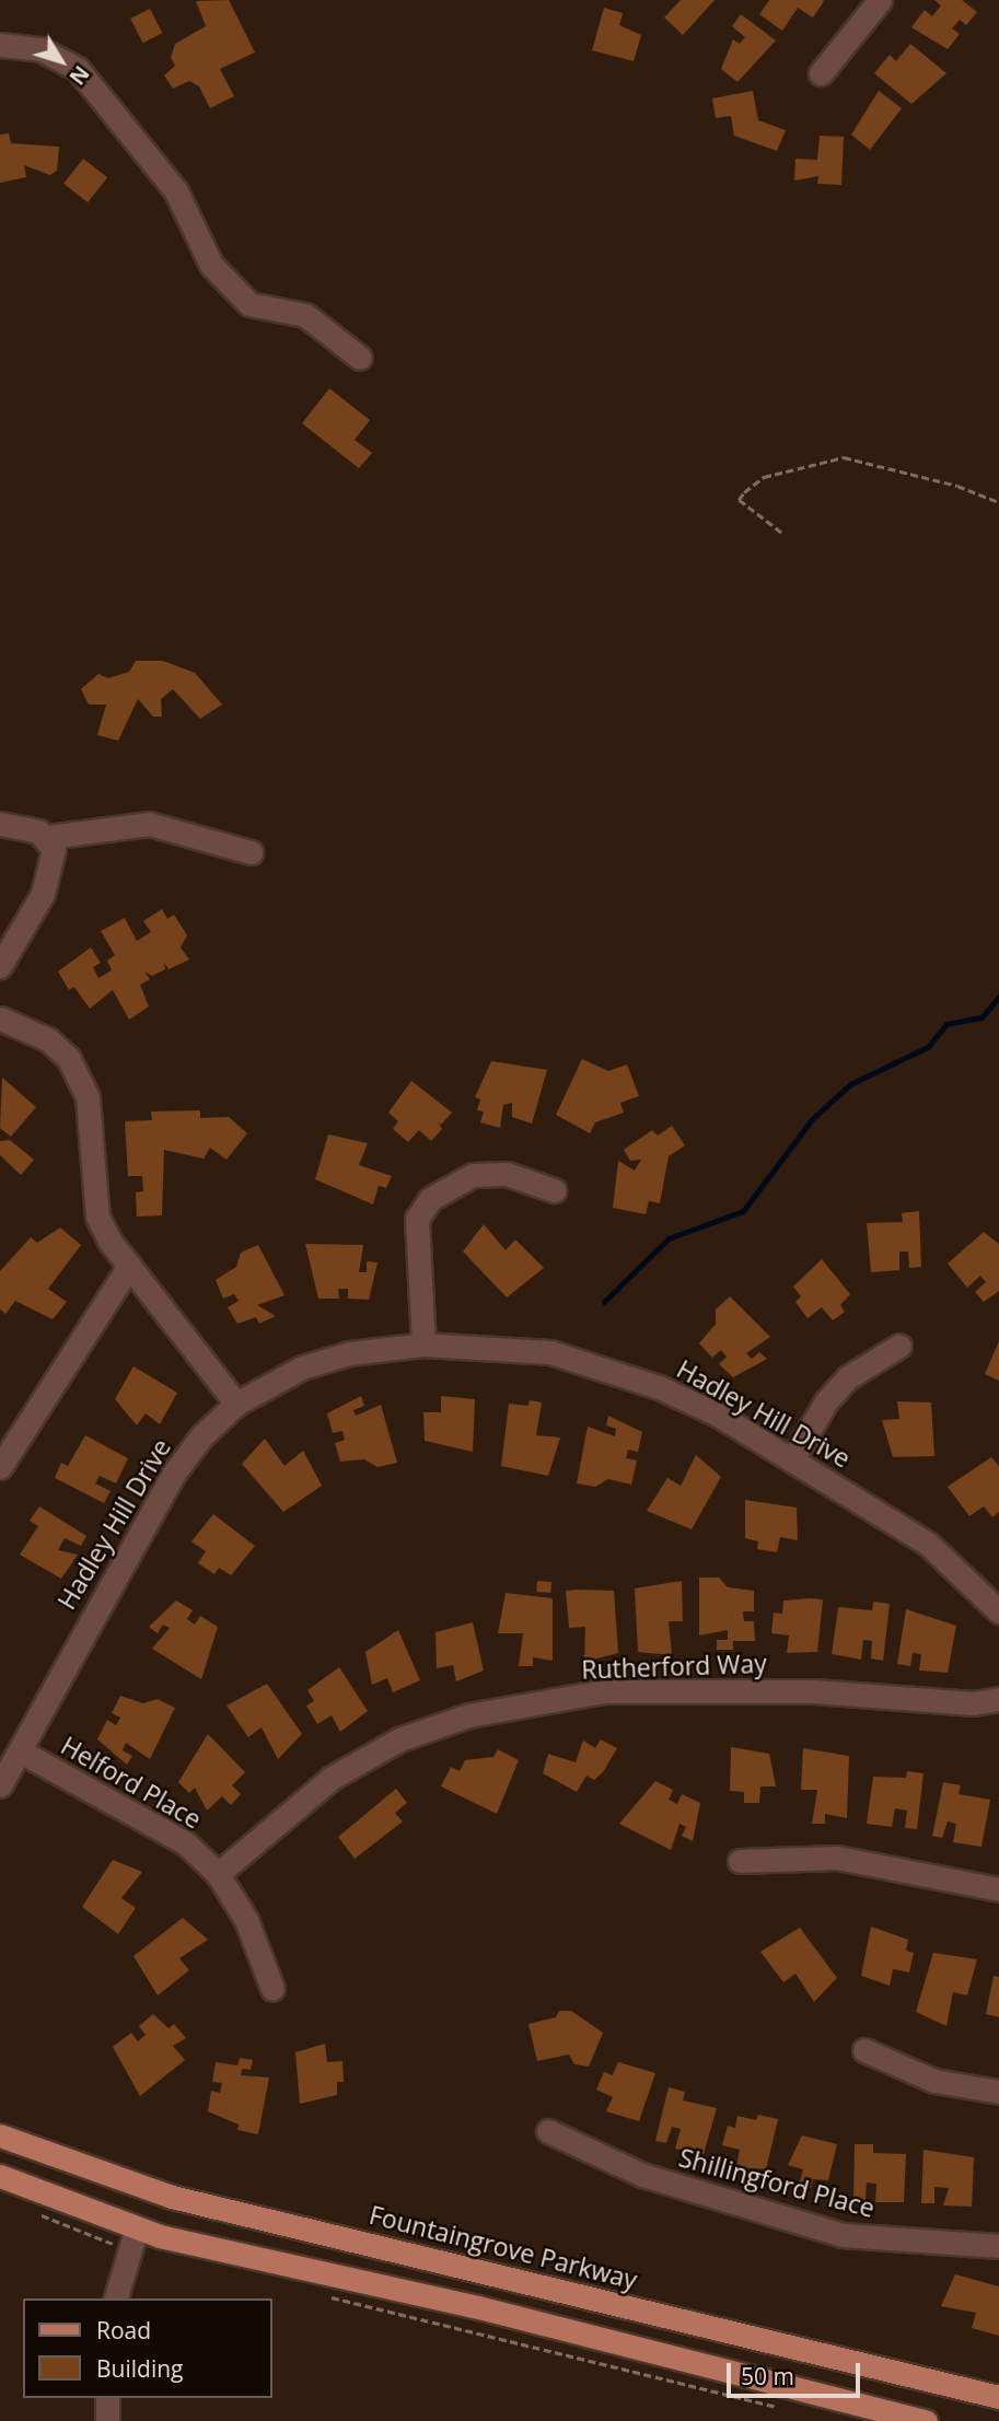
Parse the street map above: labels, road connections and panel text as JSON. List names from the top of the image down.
{
  "streets": {
    "main road": ["Fountaingrove Parkway"],
    "street": [
      "Hadley Hill Drive",
      "Rutherford Way",
      "Helford Place",
      "Shillingford Place"
    ]
  },
  "crossings": [
    ["Hadley Hill Drive", "Helford Place"],
    ["Rutherford Way", "Helford Place"]
  ],
  "legend": ["Road", "Building"],
  "scale_bar": "50 m",
  "north": "bottom right"
}
